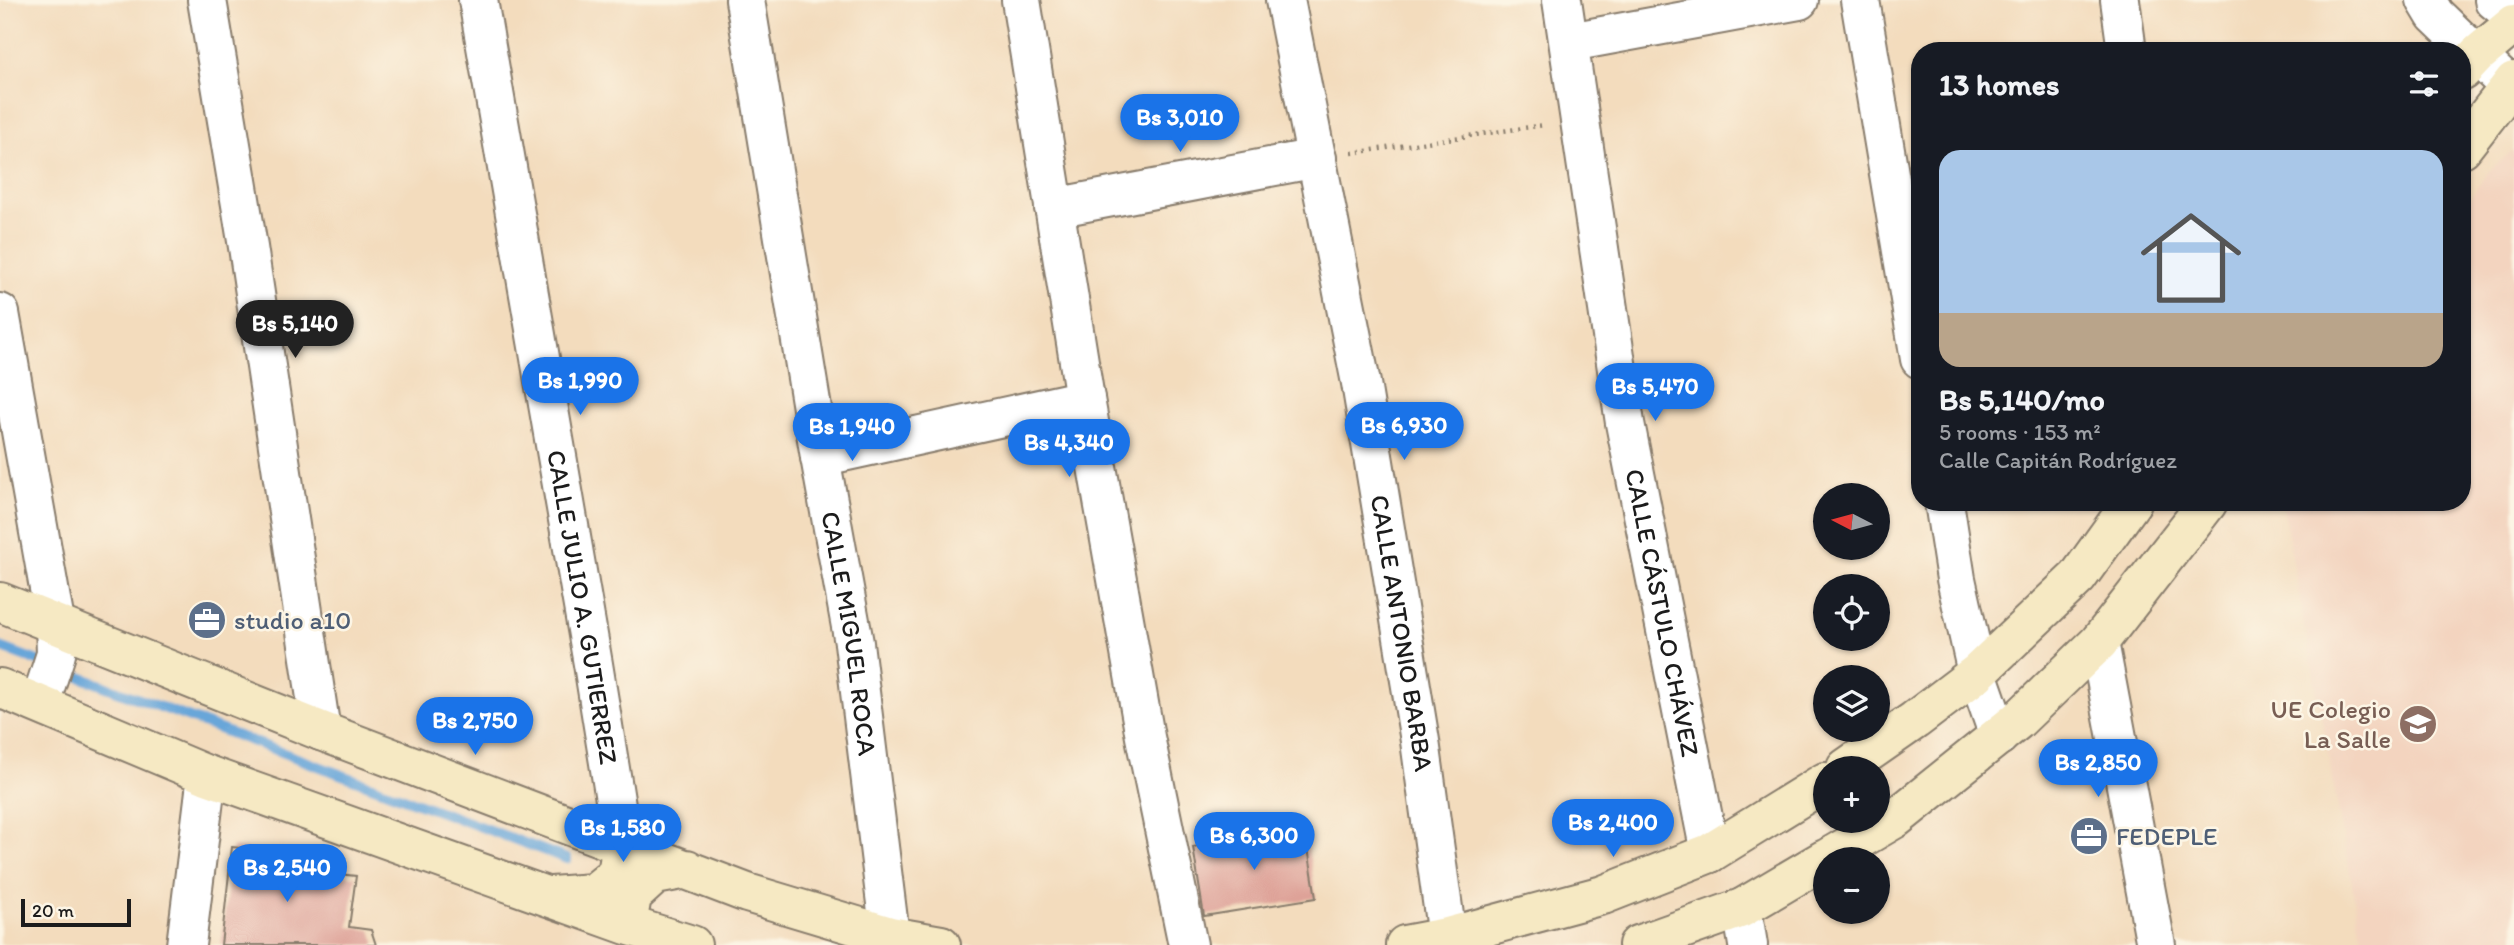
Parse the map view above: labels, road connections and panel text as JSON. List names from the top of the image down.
{
  "streets": {
    "street": [
      "CALLE JULIO A. GUTIERREZ",
      "CALLE CÁSTULO CHÁVEZ",
      "CALLE MIGUEL ROCA",
      "CALLE ANTONIO BARBA"
    ]
  },
  "places": {
    "office": ["studio a10", "FEDEPLE"],
    "school or university": ["UE Colegio La Salle"]
  },
  "scale_bar": "20 m",
  "north": "left",
  "page": {
    "heading": "13 homes",
    "price": [
      "Bs 3,010",
      "Bs 5,140",
      "Bs 1,990",
      "Bs 5,470",
      "Bs 6,930",
      "Bs 1,940",
      "Bs 4,340",
      "Bs 2,750",
      "Bs 2,850",
      "Bs 2,400",
      "Bs 1,580",
      "Bs 6,300",
      "Bs 2,540"
    ],
    "list": [
      {
        "name": "Bs 5,140/mo",
        "note": "5 rooms · 153 m² · Calle Capitán Rodríguez"
      }
    ],
    "map_buttons": ["+", "−"],
    "scale": "20 m"
  }
}
